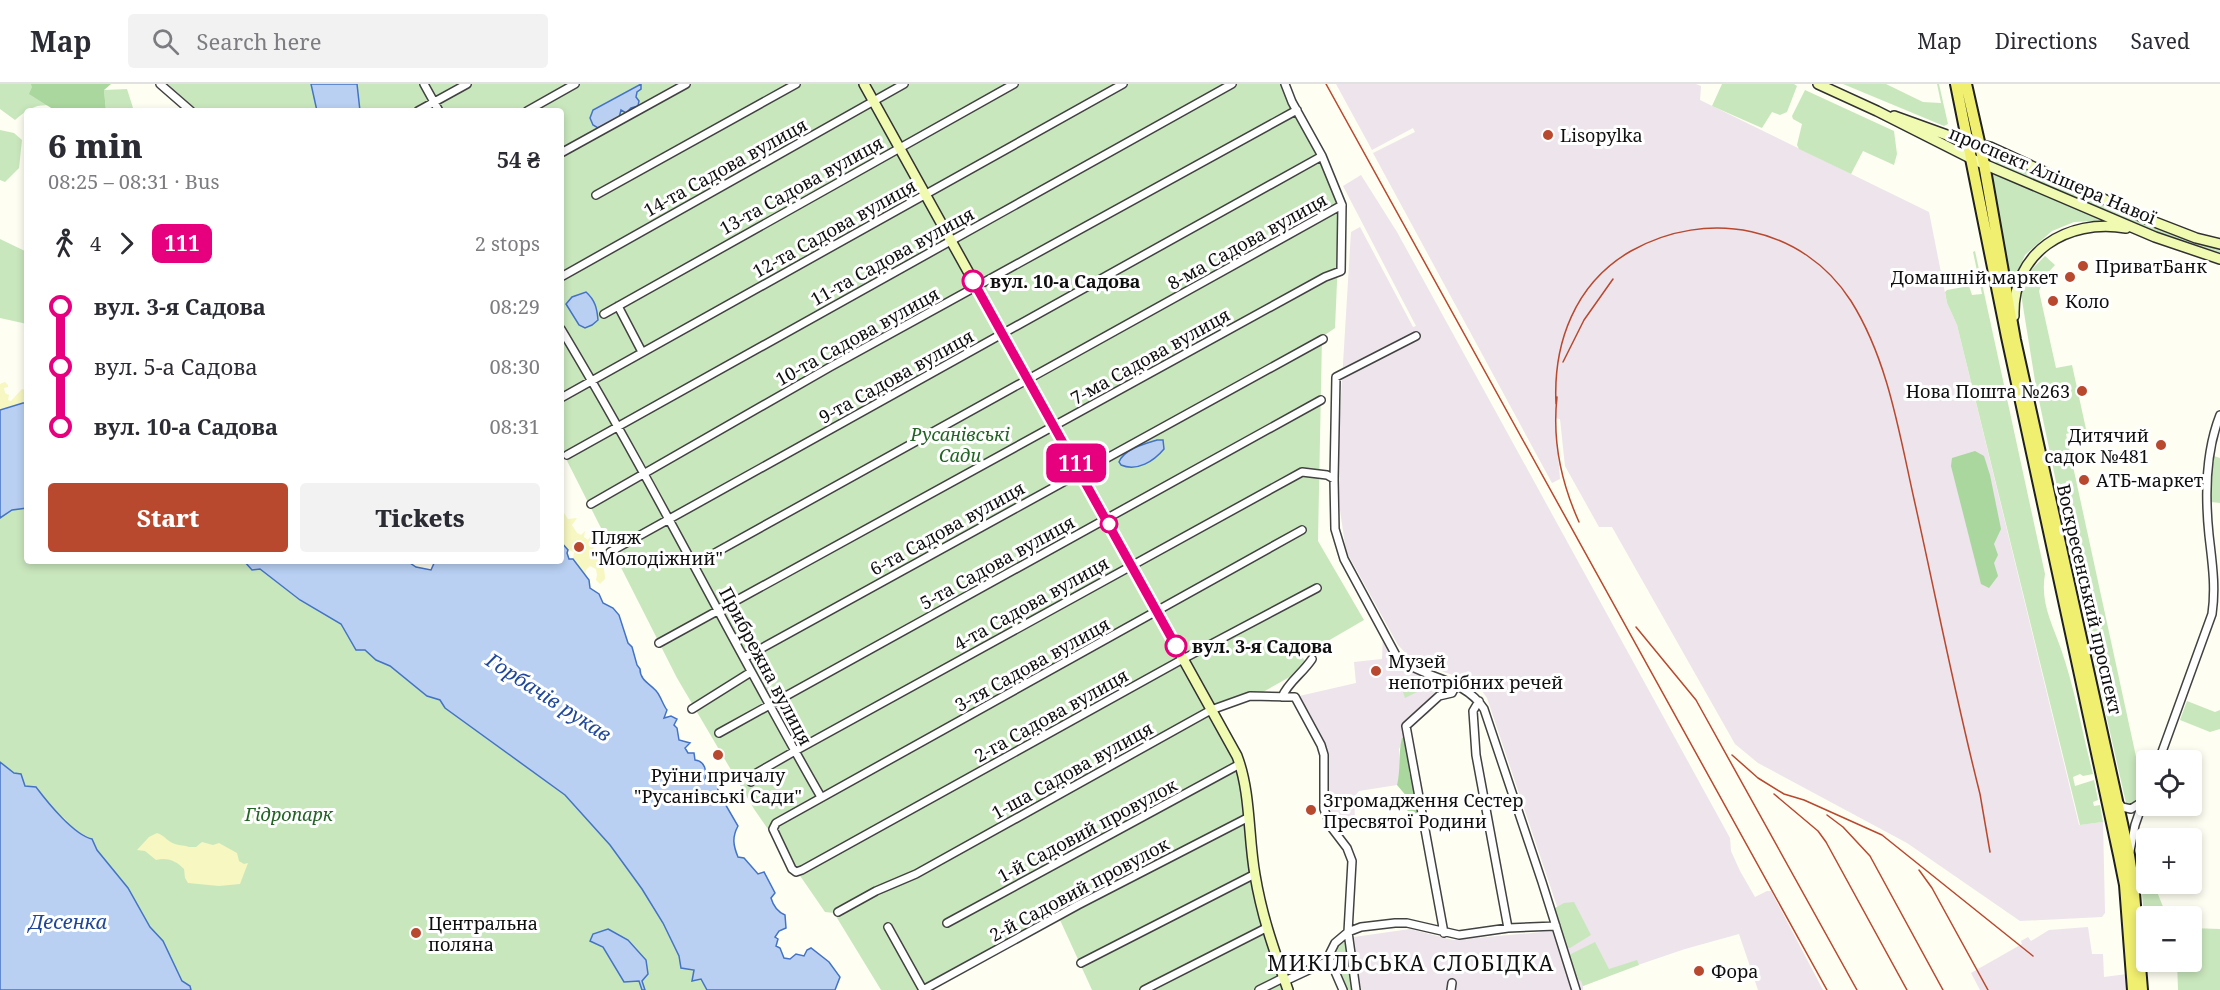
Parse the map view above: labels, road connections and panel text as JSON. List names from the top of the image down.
{
  "streets": {
    "main road": ["Воскресенський проспект"],
    "street": [
      "14-та Садова вулиця",
      "проспект Алішера Навої",
      "13-та Садова вулиця",
      "12-та Садова вулиця",
      "8-ма Садова вулиця",
      "11-та Садова вулиця",
      "10-та Садова вулиця",
      "7-ма Садова вулиця",
      "9-та Садова вулиця",
      "6-та Садова вулиця",
      "5-та Садова вулиця",
      "4-та Садова вулиця",
      "3-тя Садова вулиця",
      "Прибрежна вулиця",
      "2-га Садова вулиця",
      "1-ша Садова вулиця",
      "1-й Садовий провулок",
      "2-й Садовий провулок"
    ]
  },
  "crossings": [
    ["проспект Алішера Навої", "Воскресенський проспект"],
    ["12-та Садова вулиця", "Прибрежна вулиця"],
    ["8-ма Садова вулиця", "7-ма Садова вулиця"],
    ["8-ма Садова вулиця", "Прибрежна вулиця"],
    ["11-та Садова вулиця", "Прибрежна вулиця"],
    ["10-та Садова вулиця", "Прибрежна вулиця"],
    ["7-ма Садова вулиця", "Прибрежна вулиця"],
    ["9-та Садова вулиця", "Прибрежна вулиця"],
    ["6-та Садова вулиця", "Прибрежна вулиця"],
    ["5-та Садова вулиця", "Прибрежна вулиця"],
    ["4-та Садова вулиця", "Прибрежна вулиця"],
    ["3-тя Садова вулиця", "Прибрежна вулиця"],
    ["3-тя Садова вулиця", "2-га Садова вулиця"]
  ],
  "districts": ["МИКІЛЬСЬКА СЛОБІДКА"],
  "water": ["Горбачів рукав", "Десенка"],
  "parks": ["Русанівські Сади", "Гідропарк"],
  "places": [
    "Lisopylka",
    "ПриватБанк",
    "Домашній маркет",
    "вул. 10-а Садова",
    "Коло",
    "Нова Пошта №263",
    "Дитячий садок №481",
    "АТБ-маркет",
    "Пляж \"Молодіжний\"",
    "вул. 3-я Садова",
    "Музей непотрібних речей",
    "Руїни причалу \"Русанівські Сади\"",
    "Згромадження Сестер Пресвятої Родини",
    "Центральна поляна",
    "Фора"
  ],
  "lines": ["bus line 111"],
  "page": {
    "header": "Map",
    "search": "Search here",
    "nav": ["Map", "Directions", "Saved"],
    "on_map": "111",
    "heading": ["6 min", "08:25 – 08:31 · Bus", "54 ₴"],
    "legs": ["4", "111", "2 stops"],
    "list": [
      {
        "name": "вул. 3-я Садова",
        "value": "08:29"
      },
      {
        "name": "вул. 5-а Садова",
        "value": "08:30"
      },
      {
        "name": "вул. 10-а Садова",
        "value": "08:31"
      }
    ],
    "buttons": ["Start", "Tickets"],
    "map_buttons": ["+", "−"]
  }
}
